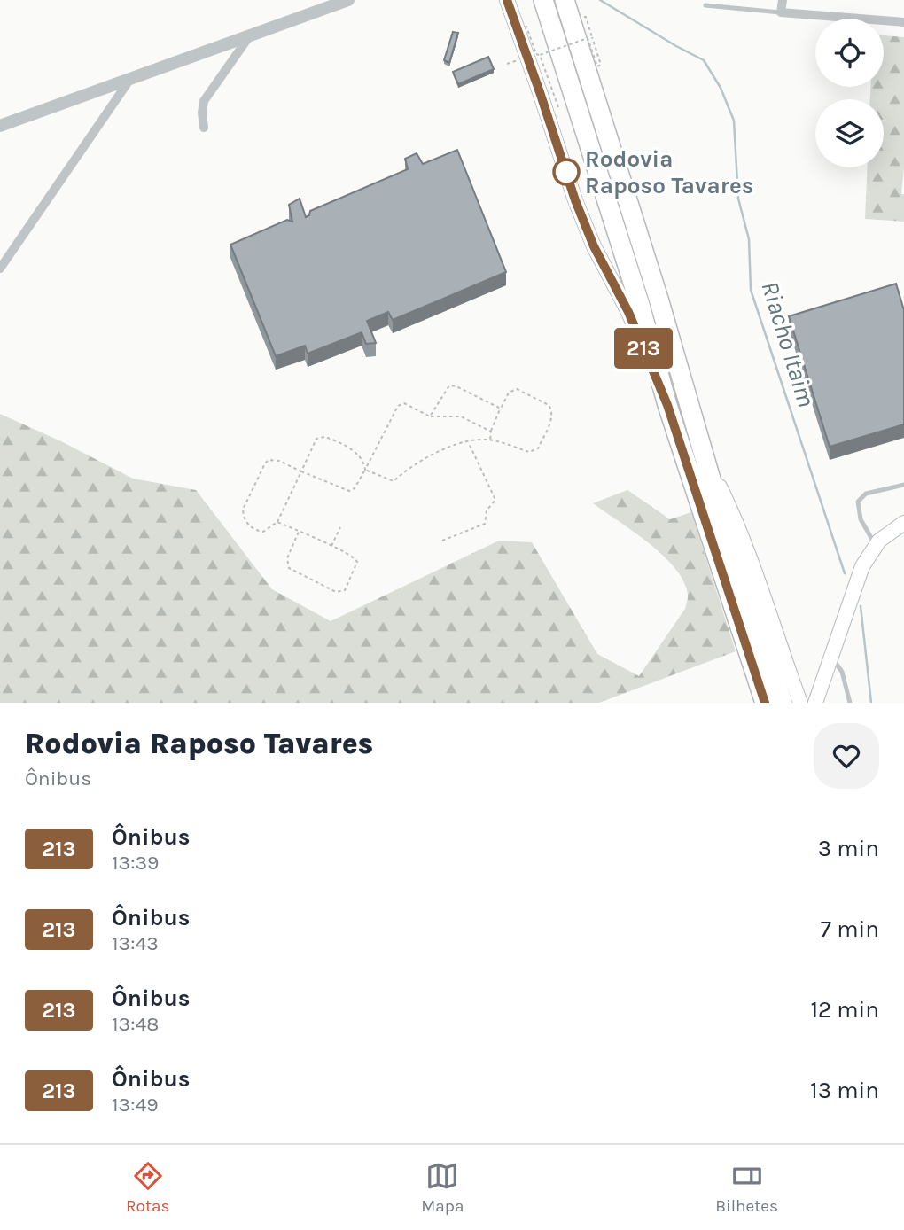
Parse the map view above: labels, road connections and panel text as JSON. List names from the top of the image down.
{
  "water": ["Riacho Itaim"],
  "places": ["Rodovia Raposo Tavares"],
  "lines": ["bus line 213"],
  "page": {
    "on_map": "213",
    "heading": ["Rodovia Raposo Tavares", "Ônibus"],
    "list": [
      {
        "mark": "213",
        "name": "Ônibus",
        "note": "13:39",
        "value": "3 min"
      },
      {
        "mark": "213",
        "name": "Ônibus",
        "note": "13:43",
        "value": "7 min"
      },
      {
        "mark": "213",
        "name": "Ônibus",
        "note": "13:48",
        "value": "12 min"
      },
      {
        "mark": "213",
        "name": "Ônibus",
        "note": "13:49",
        "value": "13 min"
      }
    ],
    "tabs": ["Rotas", "Mapa", "Bilhetes"]
  }
}
